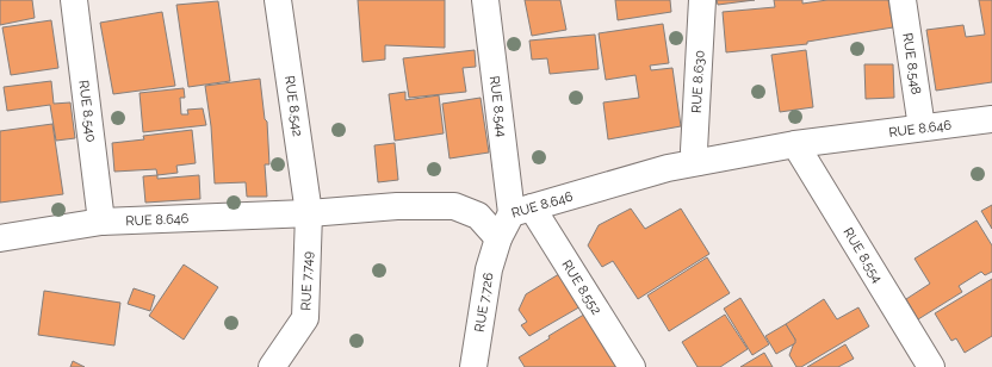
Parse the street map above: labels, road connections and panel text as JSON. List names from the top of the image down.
{
  "streets": {
    "street": [
      "RUE 8.548",
      "RUE 8.630",
      "RUE 8.542",
      "RUE 8.544",
      "RUE 8.540",
      "RUE 8.646",
      "RUE 8.554",
      "RUE 7.749",
      "RUE 8.552",
      "RUE 7.726"
    ]
  },
  "crossings": [
    ["RUE 8.548", "RUE 8.646"],
    ["RUE 8.630", "RUE 8.646"],
    ["RUE 8.542", "RUE 8.646"],
    ["RUE 8.542", "RUE 7.749"],
    ["RUE 8.544", "RUE 8.646"],
    ["RUE 8.544", "RUE 8.552"],
    ["RUE 8.540", "RUE 8.646"],
    ["RUE 8.646", "RUE 8.554"],
    ["RUE 8.646", "RUE 7.749"],
    ["RUE 8.646", "RUE 8.552"],
    ["RUE 8.646", "RUE 7.726"]
  ]
}
